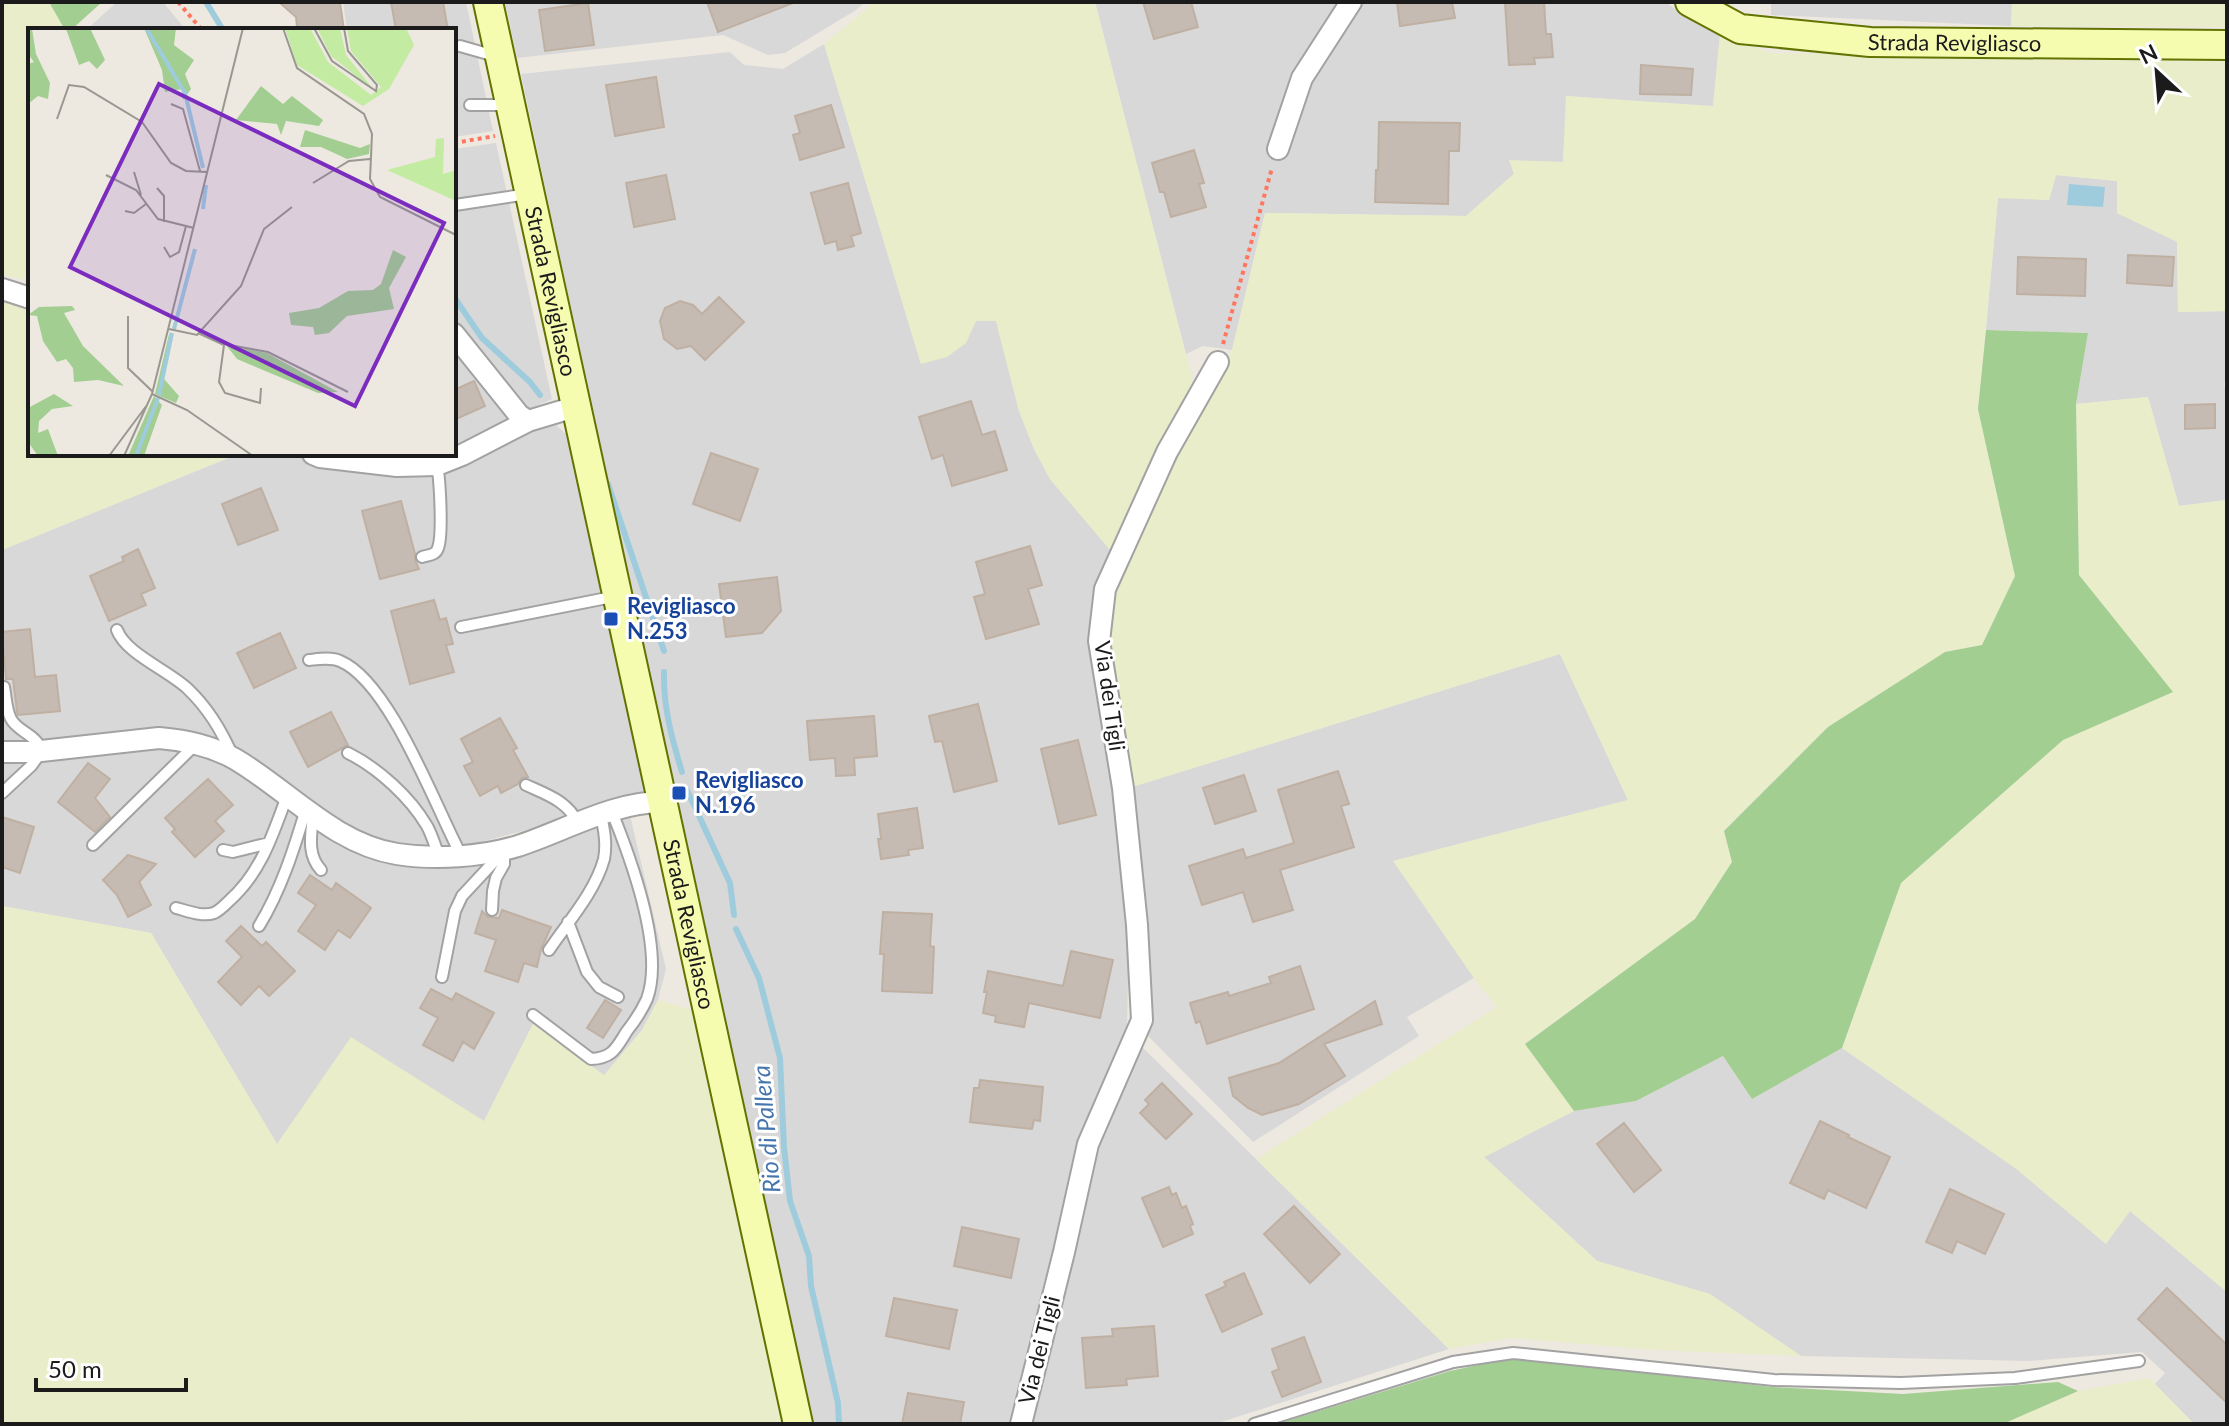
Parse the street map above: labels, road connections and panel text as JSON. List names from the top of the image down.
{
  "streets": {
    "street": ["Strada Revigliasco", "Via dei Tigli"]
  },
  "water": ["Rio di Pallera"],
  "places": {
    "transit": ["Revigliasco N.253", "Revigliasco N.196"]
  },
  "scale_bar": "50 m",
  "north": "top left"
}
